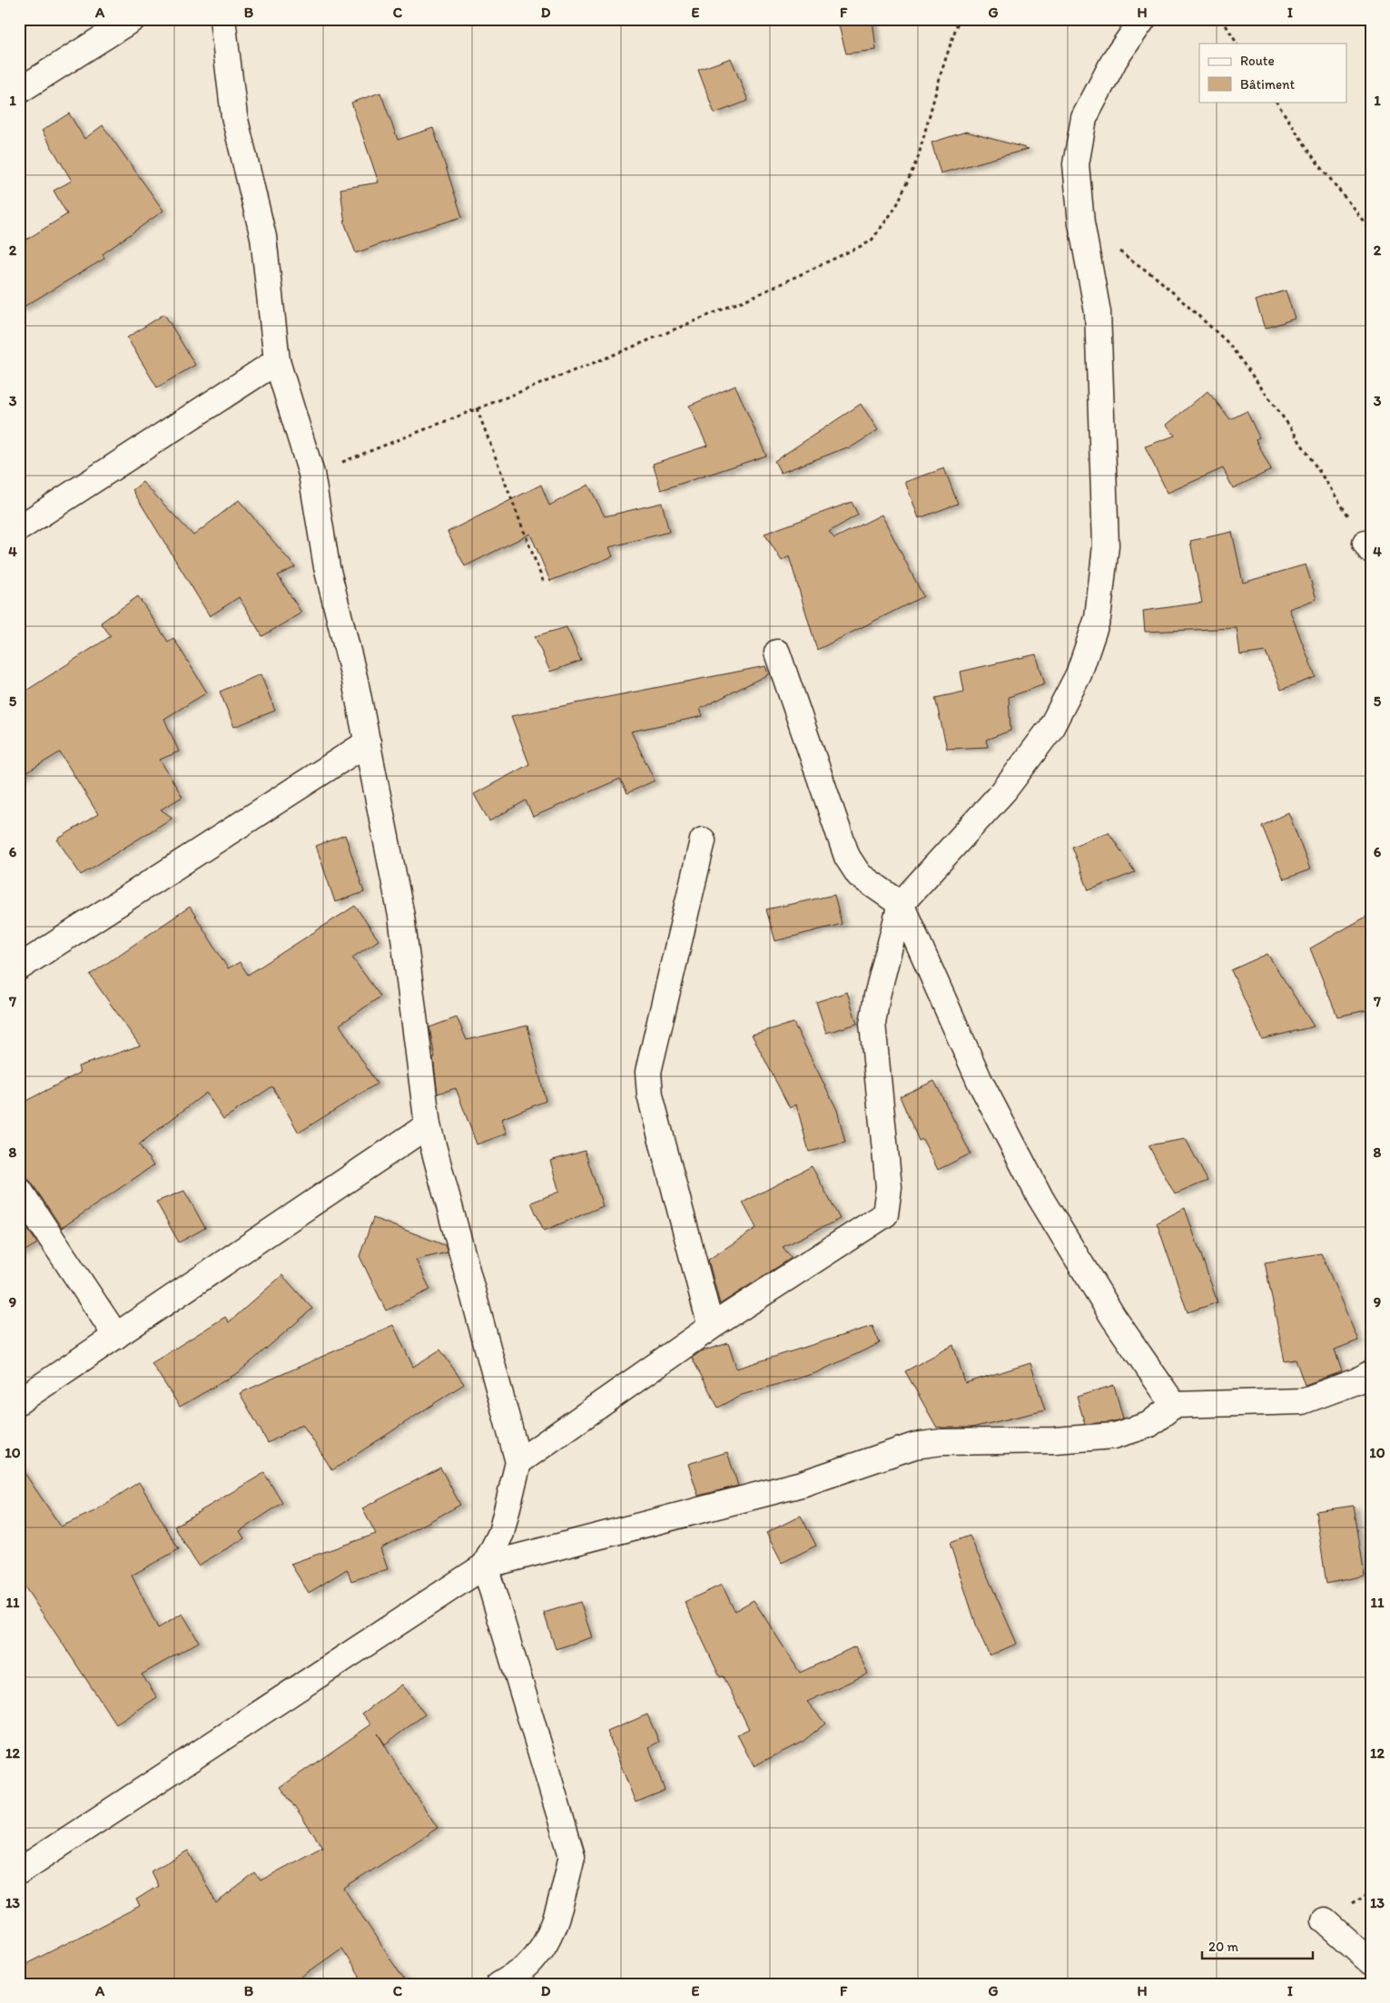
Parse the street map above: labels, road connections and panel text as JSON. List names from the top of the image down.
{
  "legend": ["Route", "Bâtiment"],
  "scale_bar": "20 m",
  "grid": {
    "columns": [
      "A",
      "B",
      "C",
      "D",
      "E",
      "F",
      "G",
      "H",
      "I"
    ],
    "rows": [
      "1",
      "2",
      "3",
      "4",
      "5",
      "6",
      "7",
      "8",
      "9",
      "10",
      "11",
      "12",
      "13"
    ]
  }
}
